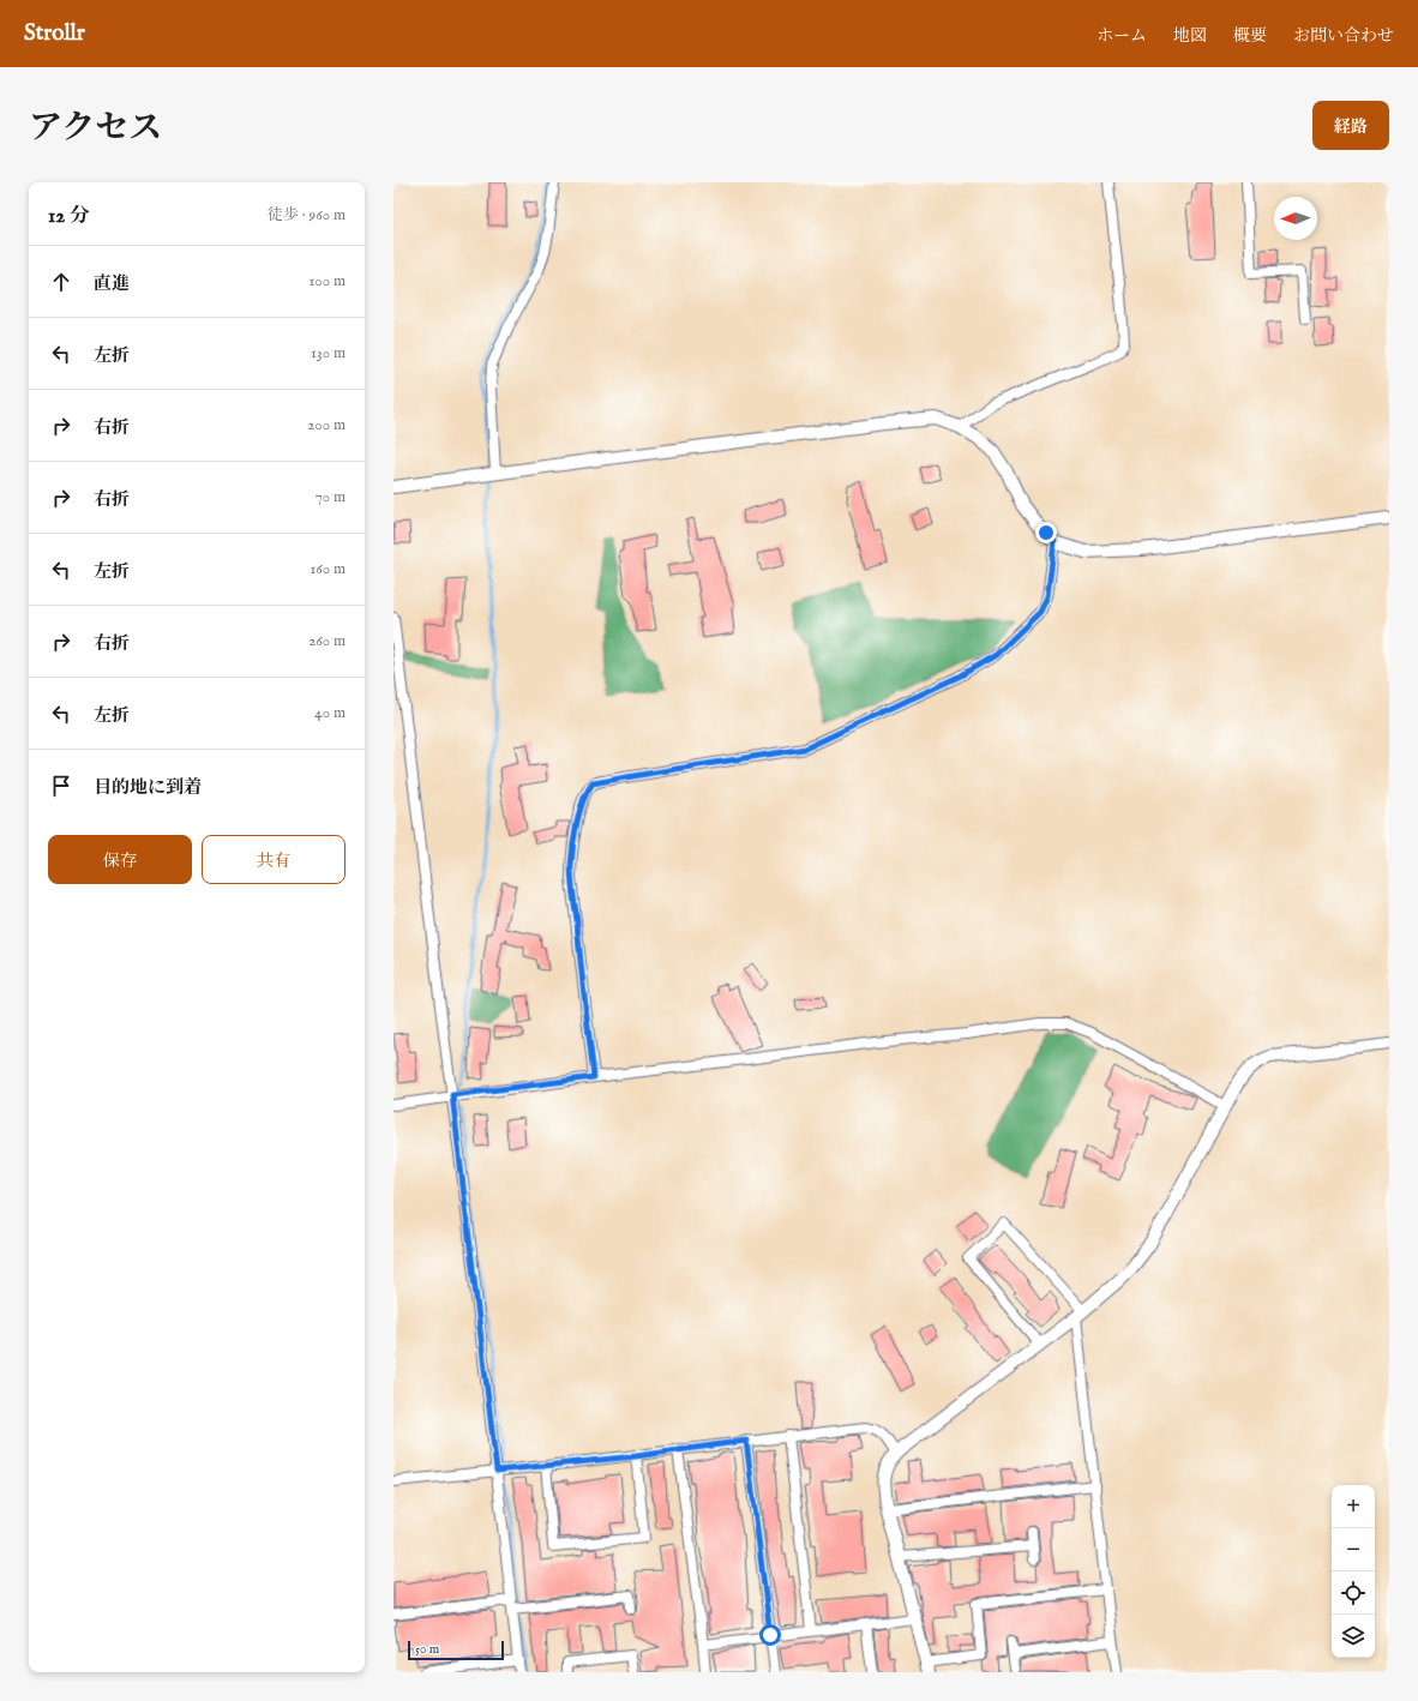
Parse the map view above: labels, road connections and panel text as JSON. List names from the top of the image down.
{
  "scale_bar": "50 m",
  "north": "left",
  "page": {
    "header": "Strollr",
    "nav": [
      "ホーム",
      "地図",
      "概要",
      "お問い合わせ"
    ],
    "title": "アクセス",
    "buttons": [
      "経路",
      ["保存", "共有"]
    ],
    "heading": ["12 分", "徒歩 · 960 m"],
    "list": [
      ["直進", "100 m"],
      ["左折", "130 m"],
      ["右折", "200 m"],
      ["右折", "70 m"],
      ["左折", "160 m"],
      ["右折", "260 m"],
      ["左折", "40 m"],
      "目的地に到着"
    ],
    "map_buttons": ["+", "−"],
    "scale": "50 m"
  }
}
